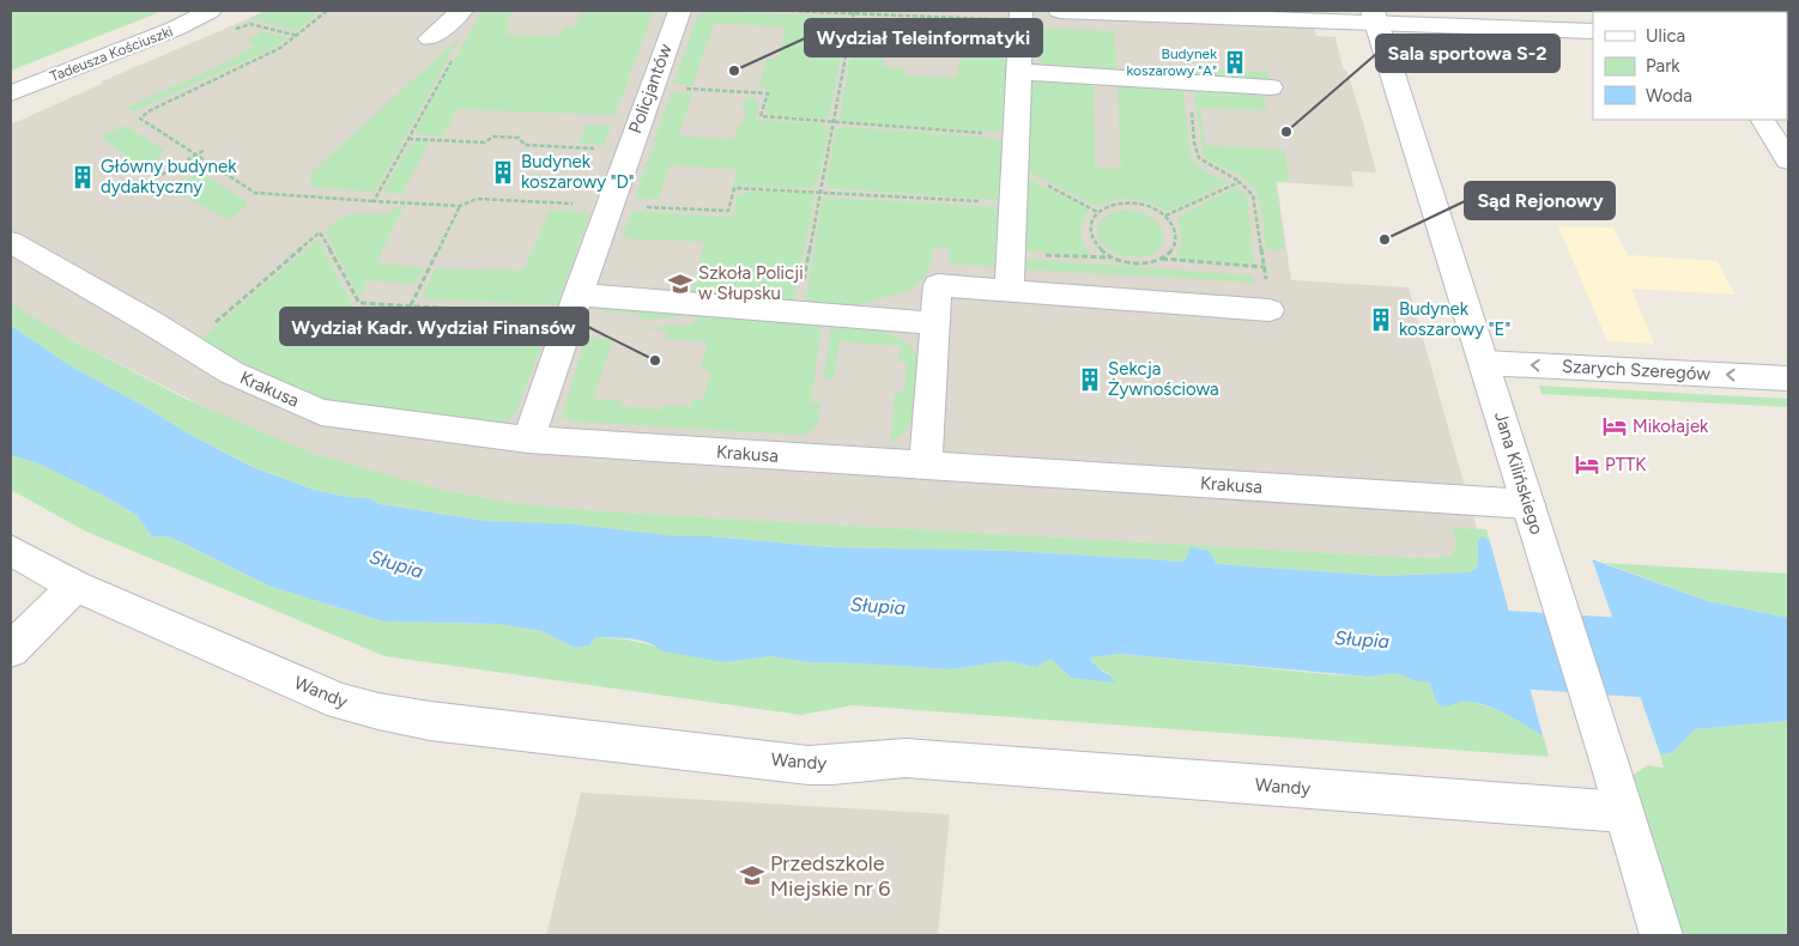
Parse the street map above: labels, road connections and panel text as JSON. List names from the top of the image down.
{
  "streets": {
    "street": [
      "Tadeusza Kościuszki",
      "Policjantów",
      "Szarych Szeregów",
      "Krakusa",
      "Jana Kilińskiego",
      "Wandy"
    ]
  },
  "crossings": [
    ["Policjantów", "Krakusa"],
    ["Szarych Szeregów", "Jana Kilińskiego"],
    ["Krakusa", "Jana Kilińskiego"],
    ["Jana Kilińskiego", "Wandy"]
  ],
  "one_way": ["Szarych Szeregów"],
  "water": ["Słupia"],
  "places": {
    "building": [
      "Budynek koszarowy \"A\"",
      "Budynek koszarowy \"D\"",
      "Główny budynek dydaktyczny",
      "Budynek koszarowy \"E\"",
      "Sekcja Żywnościowa"
    ],
    "other": [
      "Wydział Teleinformatyki",
      "Sala sportowa S-2",
      "Sąd Rejonowy",
      "Wydział Kadr. Wydział Finansów"
    ],
    "school or university": ["Szkoła Policji w Słupsku", "Przedszkole Miejskie nr 6"],
    "hotel": ["Mikołajek", "PTTK"]
  },
  "legend": ["Ulica", "Park", "Woda"]
}
